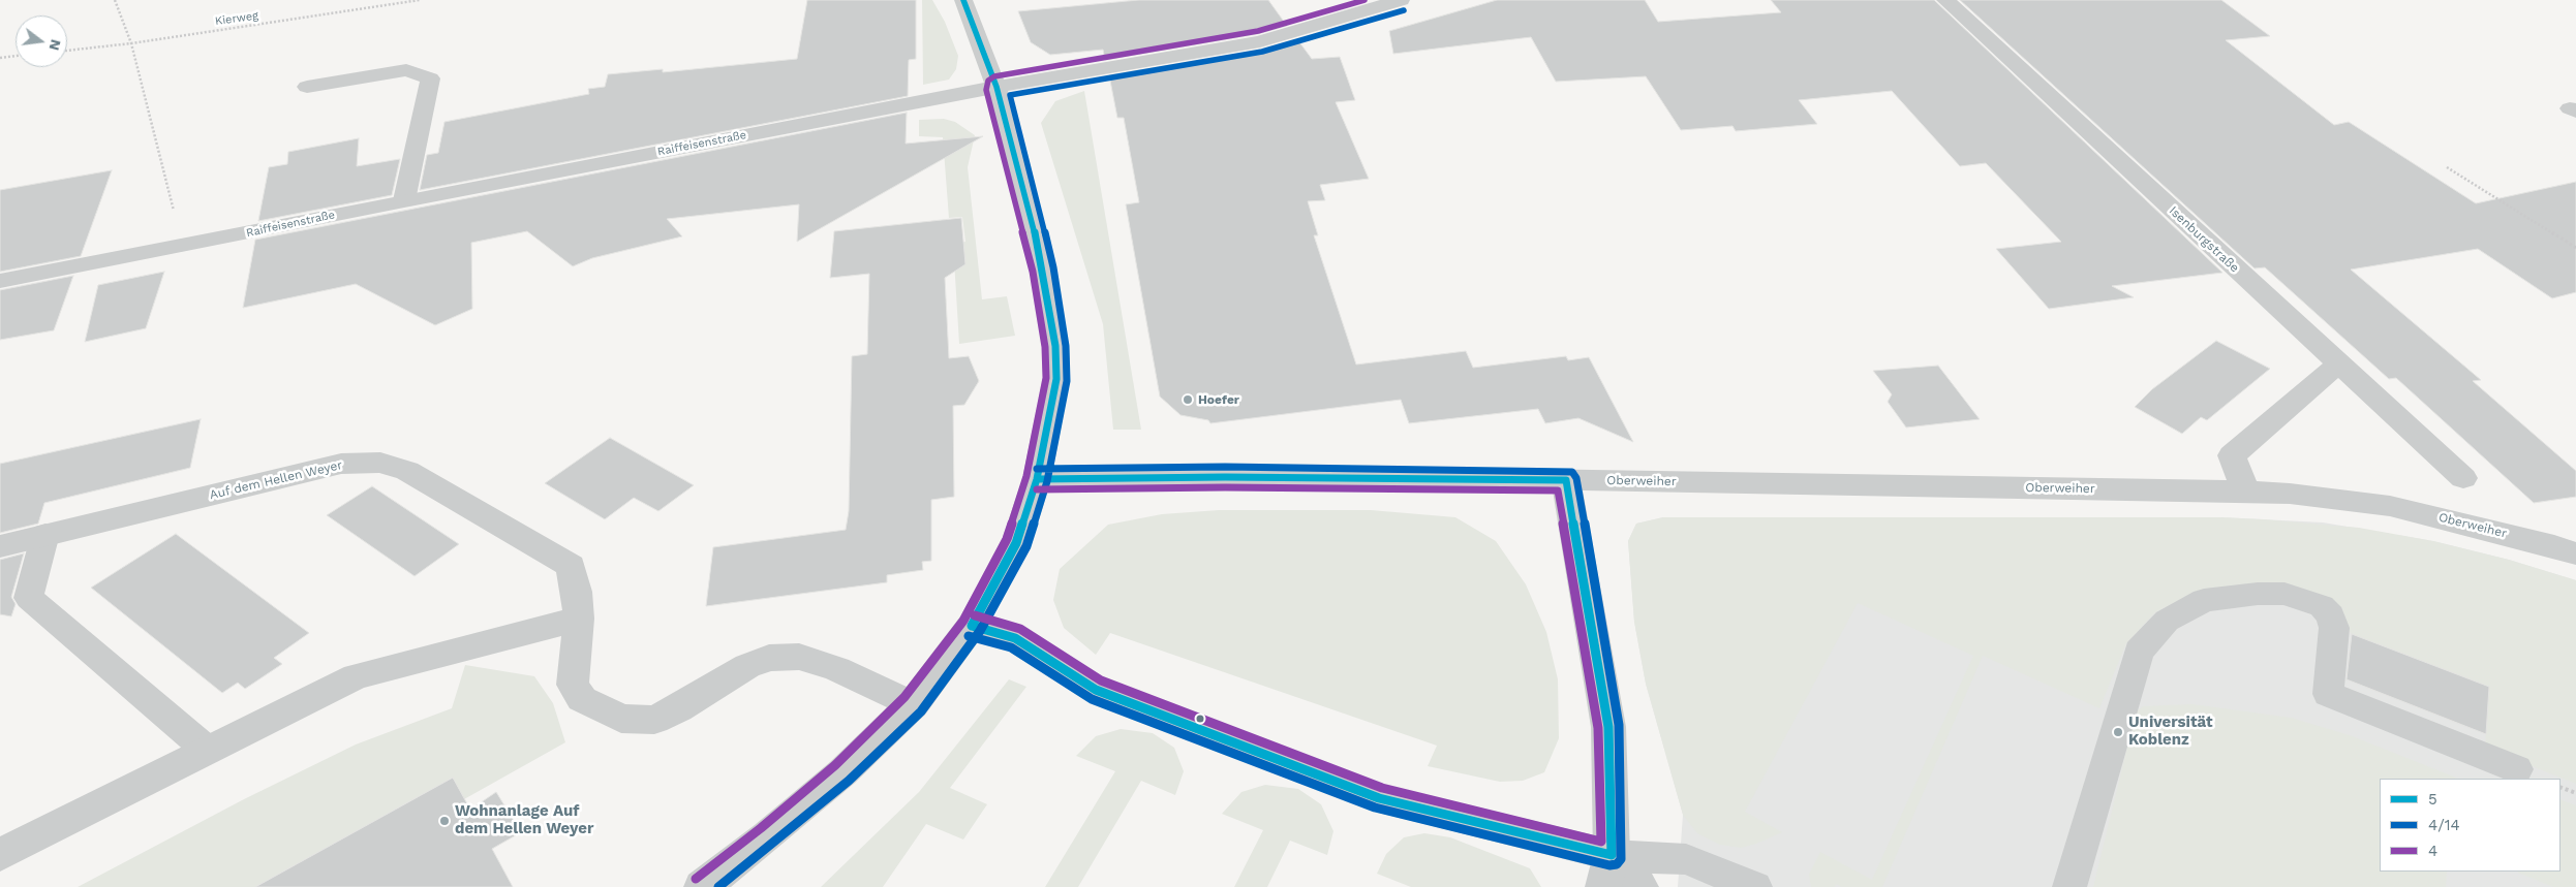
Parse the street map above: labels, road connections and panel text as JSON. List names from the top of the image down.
{
  "streets": {
    "street": [
      "Raiffeisenstraße",
      "Isenburgstraße",
      "Auf dem Hellen Weyer",
      "Oberweiher"
    ],
    "path": ["Kierweg"]
  },
  "places": ["Hoefer", "Universität Koblenz", "Wohnanlage Auf dem Hellen Weyer"],
  "lines": ["transit line 5", "transit line 4", "transit line 4/14"],
  "legend": ["5", "4/14", "4"],
  "north": "right"
}
